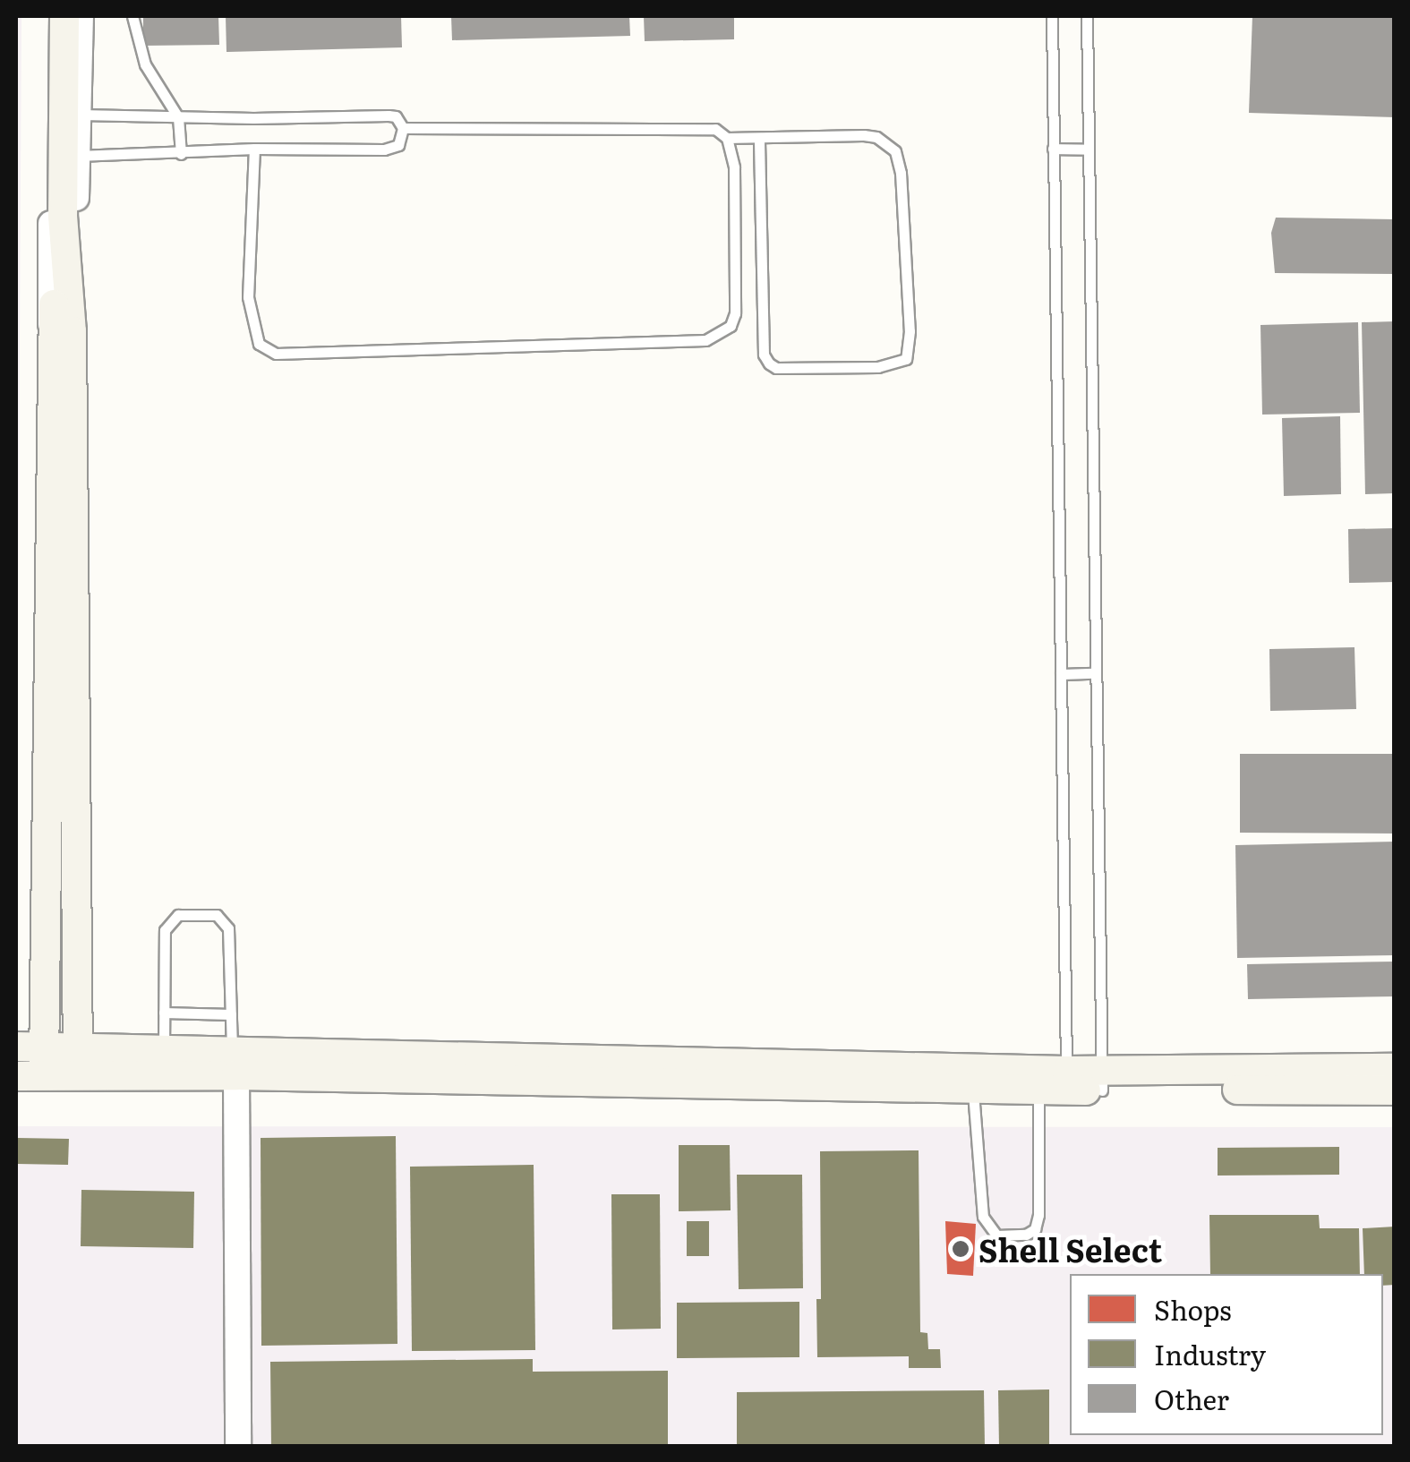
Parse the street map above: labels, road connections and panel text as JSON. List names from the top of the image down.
{
  "places": ["Shell Select"],
  "legend": ["Shops", "Industry", "Other"]
}
